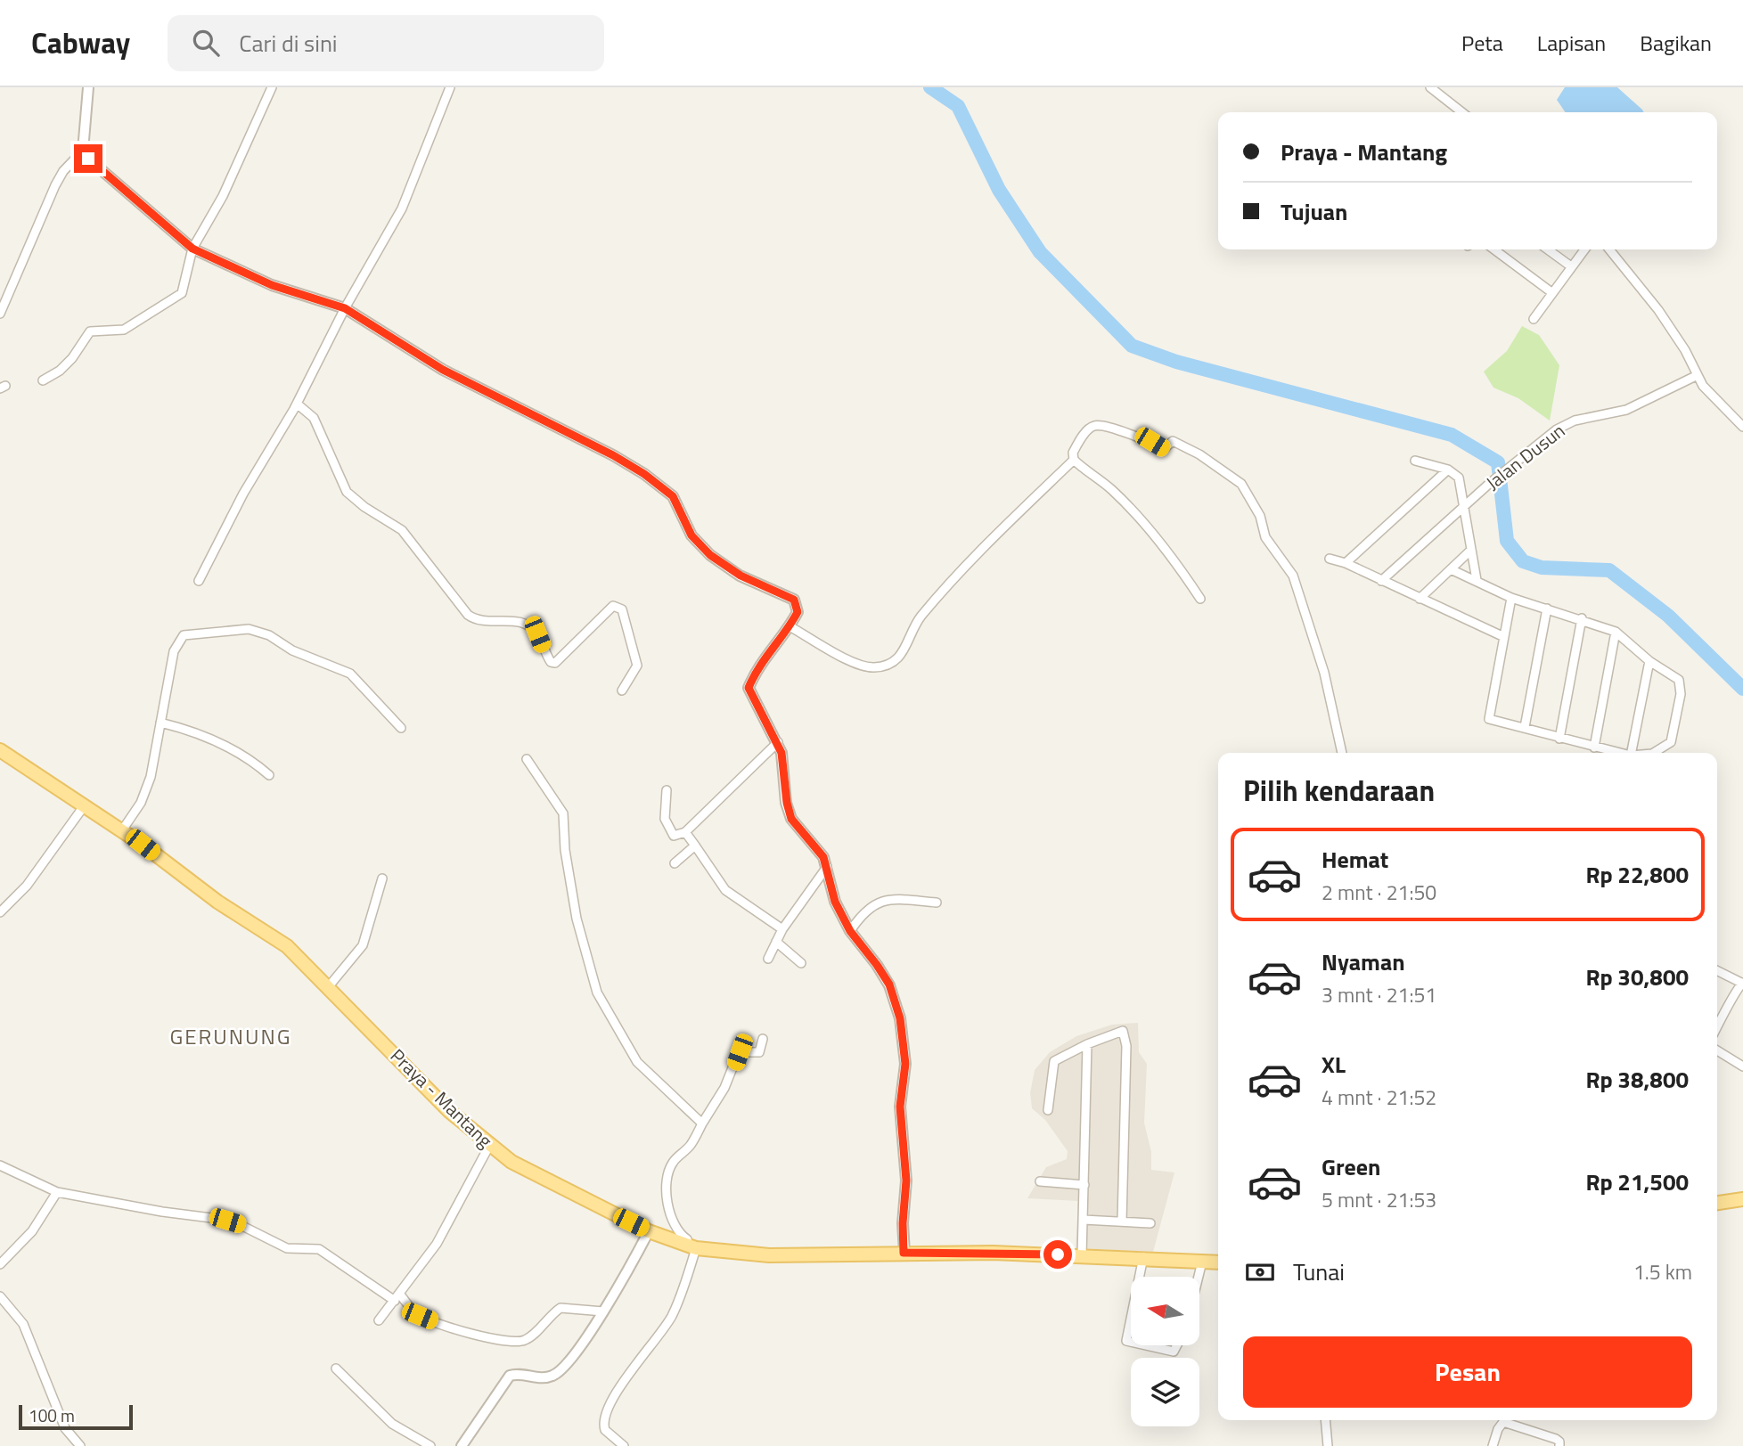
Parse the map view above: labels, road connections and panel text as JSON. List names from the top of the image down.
{
  "streets": {
    "main road": ["Praya - Mantang"],
    "street": ["Jalan Dusun"]
  },
  "districts": ["GERUNUNG"],
  "scale_bar": "100 m",
  "north": "left",
  "page": {
    "header": "Cabway",
    "search": "Cari di sini",
    "nav": ["Peta", "Lapisan", "Bagikan"],
    "banner": ["Praya - Mantang", "Tujuan"],
    "heading": "Pilih kendaraan",
    "list": [
      {
        "name": "Hemat",
        "note": "2 mnt · 21:50",
        "value": "Rp 22,800"
      },
      {
        "name": "Nyaman",
        "note": "3 mnt · 21:51",
        "value": "Rp 30,800"
      },
      {
        "name": "XL",
        "note": "4 mnt · 21:52",
        "value": "Rp 38,800"
      },
      {
        "name": "Green",
        "note": "5 mnt · 21:53",
        "value": "Rp 21,500"
      }
    ],
    "pay": ["Tunai", "1.5 km"],
    "buttons": "Pesan",
    "scale": "100 m"
  }
}
